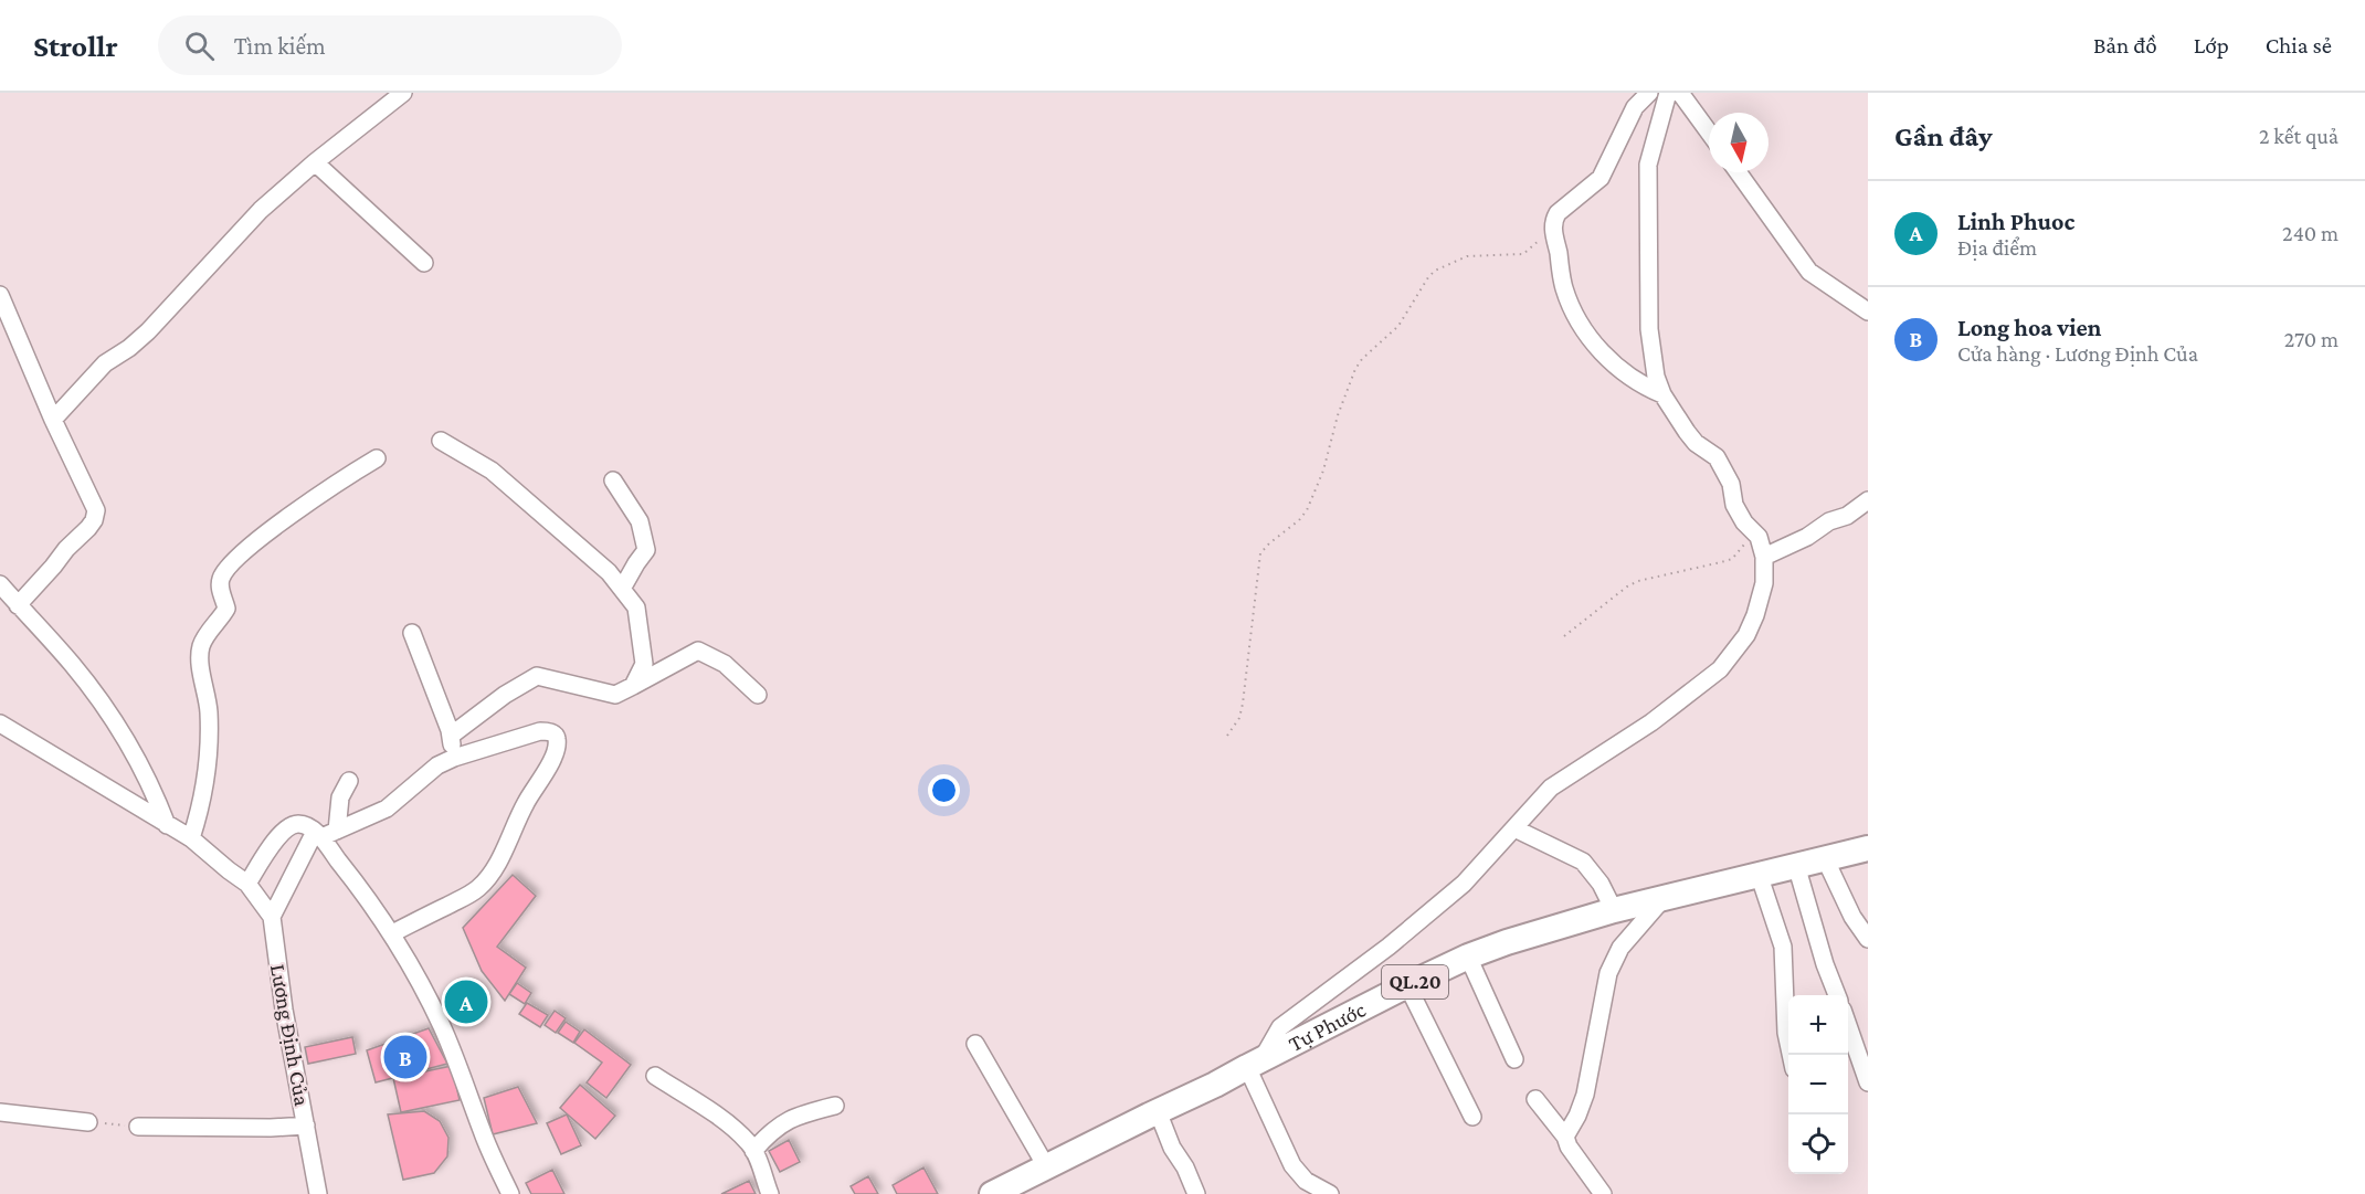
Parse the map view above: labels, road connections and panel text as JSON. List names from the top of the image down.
{
  "streets": {
    "highway": ["QL.20", "Tự Phước"],
    "street": ["Lương Định Của"]
  },
  "north": "bottom",
  "page": {
    "header": "Strollr",
    "search": "Tìm kiếm",
    "nav": ["Bản đồ", "Lớp", "Chia sẻ"],
    "heading": ["Gần đây", "2 kết quả"],
    "list": [
      {
        "mark": "A",
        "name": "Linh Phuoc",
        "note": "Địa điểm",
        "value": "240 m"
      },
      {
        "mark": "B",
        "name": "Long hoa vien",
        "note": "Cửa hàng · Lương Định Của",
        "value": "270 m"
      }
    ],
    "pins": ["A", "B"],
    "map_buttons": ["+", "−"]
  }
}
